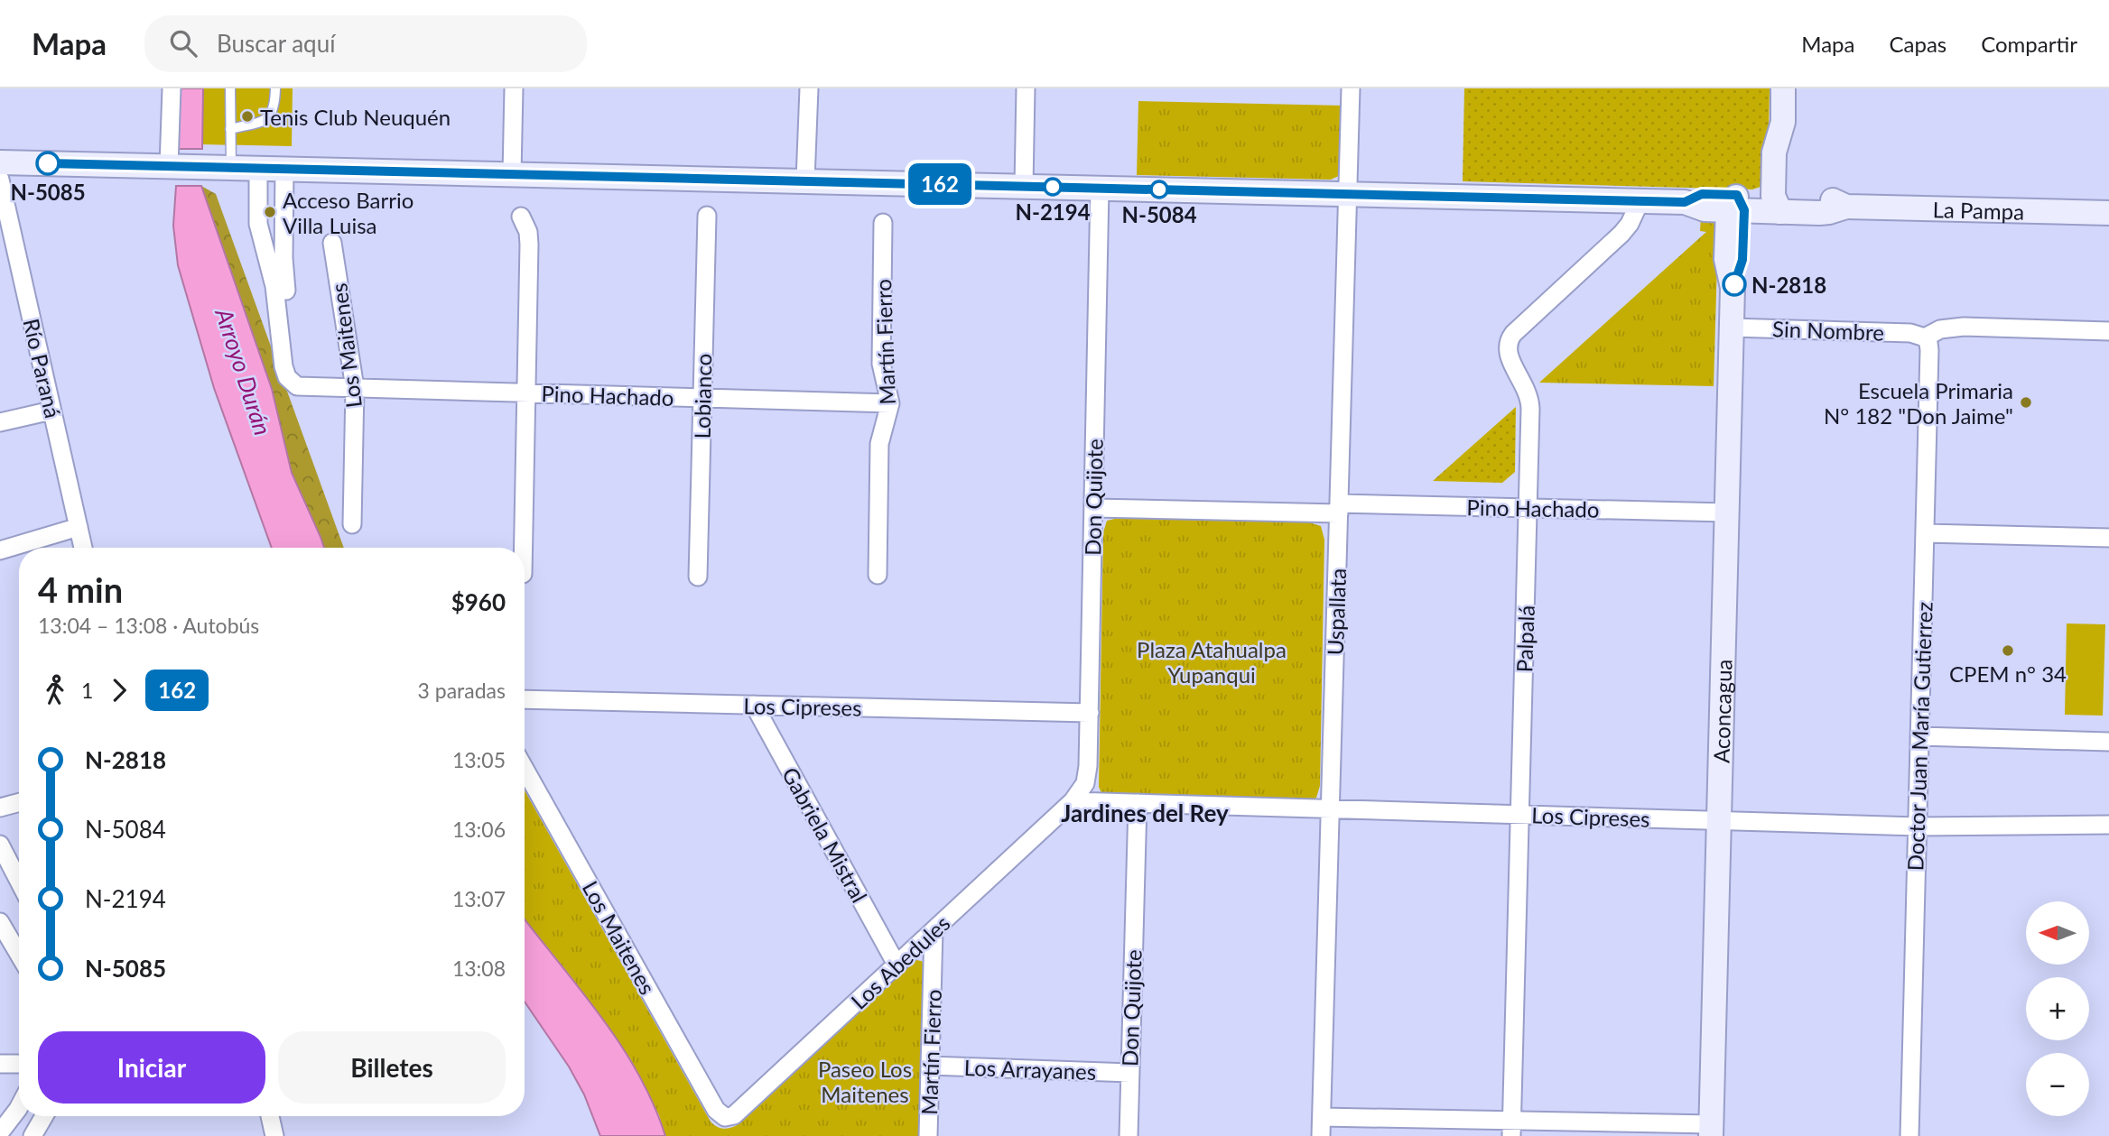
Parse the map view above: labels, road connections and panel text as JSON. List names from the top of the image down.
{
  "streets": {
    "street": [
      "La Pampa",
      "Sin Nombre",
      "Martín Fierro",
      "Los Maitenes",
      "Río Paraná",
      "Pino Hachado",
      "Lobianco",
      "Don Quijote",
      "Uspallata",
      "Palpalá",
      "Los Cipreses",
      "Aconcagua",
      "Doctor Juan María Gutierrez",
      "Gabriela Mistral",
      "Los Abedules",
      "Los Arrayanes"
    ]
  },
  "crossings": [
    ["La Pampa", "Pino Hachado"],
    ["La Pampa", "Don Quijote"],
    ["La Pampa", "Uspallata"],
    ["La Pampa", "Palpalá"],
    ["La Pampa", "Aconcagua"],
    ["Sin Nombre", "Aconcagua"],
    ["Sin Nombre", "Doctor Juan María Gutierrez"],
    ["Martín Fierro", "Pino Hachado"],
    ["Martín Fierro", "Los Abedules"],
    ["Martín Fierro", "Los Arrayanes"],
    ["Los Maitenes", "Pino Hachado"],
    ["Los Maitenes", "Los Abedules"],
    ["Pino Hachado", "Lobianco"],
    ["Pino Hachado", "Don Quijote"],
    ["Pino Hachado", "Uspallata"],
    ["Pino Hachado", "Palpalá"],
    ["Pino Hachado", "Aconcagua"],
    ["Don Quijote", "Los Cipreses"],
    ["Don Quijote", "Los Abedules"],
    ["Don Quijote", "Los Arrayanes"],
    ["Uspallata", "Los Cipreses"],
    ["Palpalá", "Los Cipreses"],
    ["Los Cipreses", "Aconcagua"],
    ["Los Cipreses", "Doctor Juan María Gutierrez"],
    ["Los Cipreses", "Gabriela Mistral"],
    ["Los Cipreses", "Los Abedules"],
    ["Gabriela Mistral", "Los Abedules"]
  ],
  "districts": ["Jardines del Rey"],
  "water": ["Arroyo Durán"],
  "parks": ["Plaza Atahualpa Yupanqui", "Paseo Los Maitenes"],
  "places": [
    "Tenis Club Neuquén",
    "N-5085",
    "N-2194",
    "N-5084",
    "Acceso Barrio Villa Luisa",
    "N-2818",
    "Escuela Primaria N° 182 \"Don Jaime\"",
    "CPEM n° 34"
  ],
  "lines": ["bus line 162"],
  "north": "left",
  "page": {
    "header": "Mapa",
    "search": "Buscar aquí",
    "nav": ["Mapa", "Capas", "Compartir"],
    "on_map": "162",
    "heading": ["4 min", "13:04 – 13:08 · Autobús", "$960"],
    "legs": ["1", "162", "3 paradas"],
    "list": [
      {
        "name": "N-2818",
        "value": "13:05"
      },
      {
        "name": "N-5084",
        "value": "13:06"
      },
      {
        "name": "N-2194",
        "value": "13:07"
      },
      {
        "name": "N-5085",
        "value": "13:08"
      }
    ],
    "map_buttons": ["+", "−"],
    "buttons": ["Iniciar", "Billetes"]
  }
}
